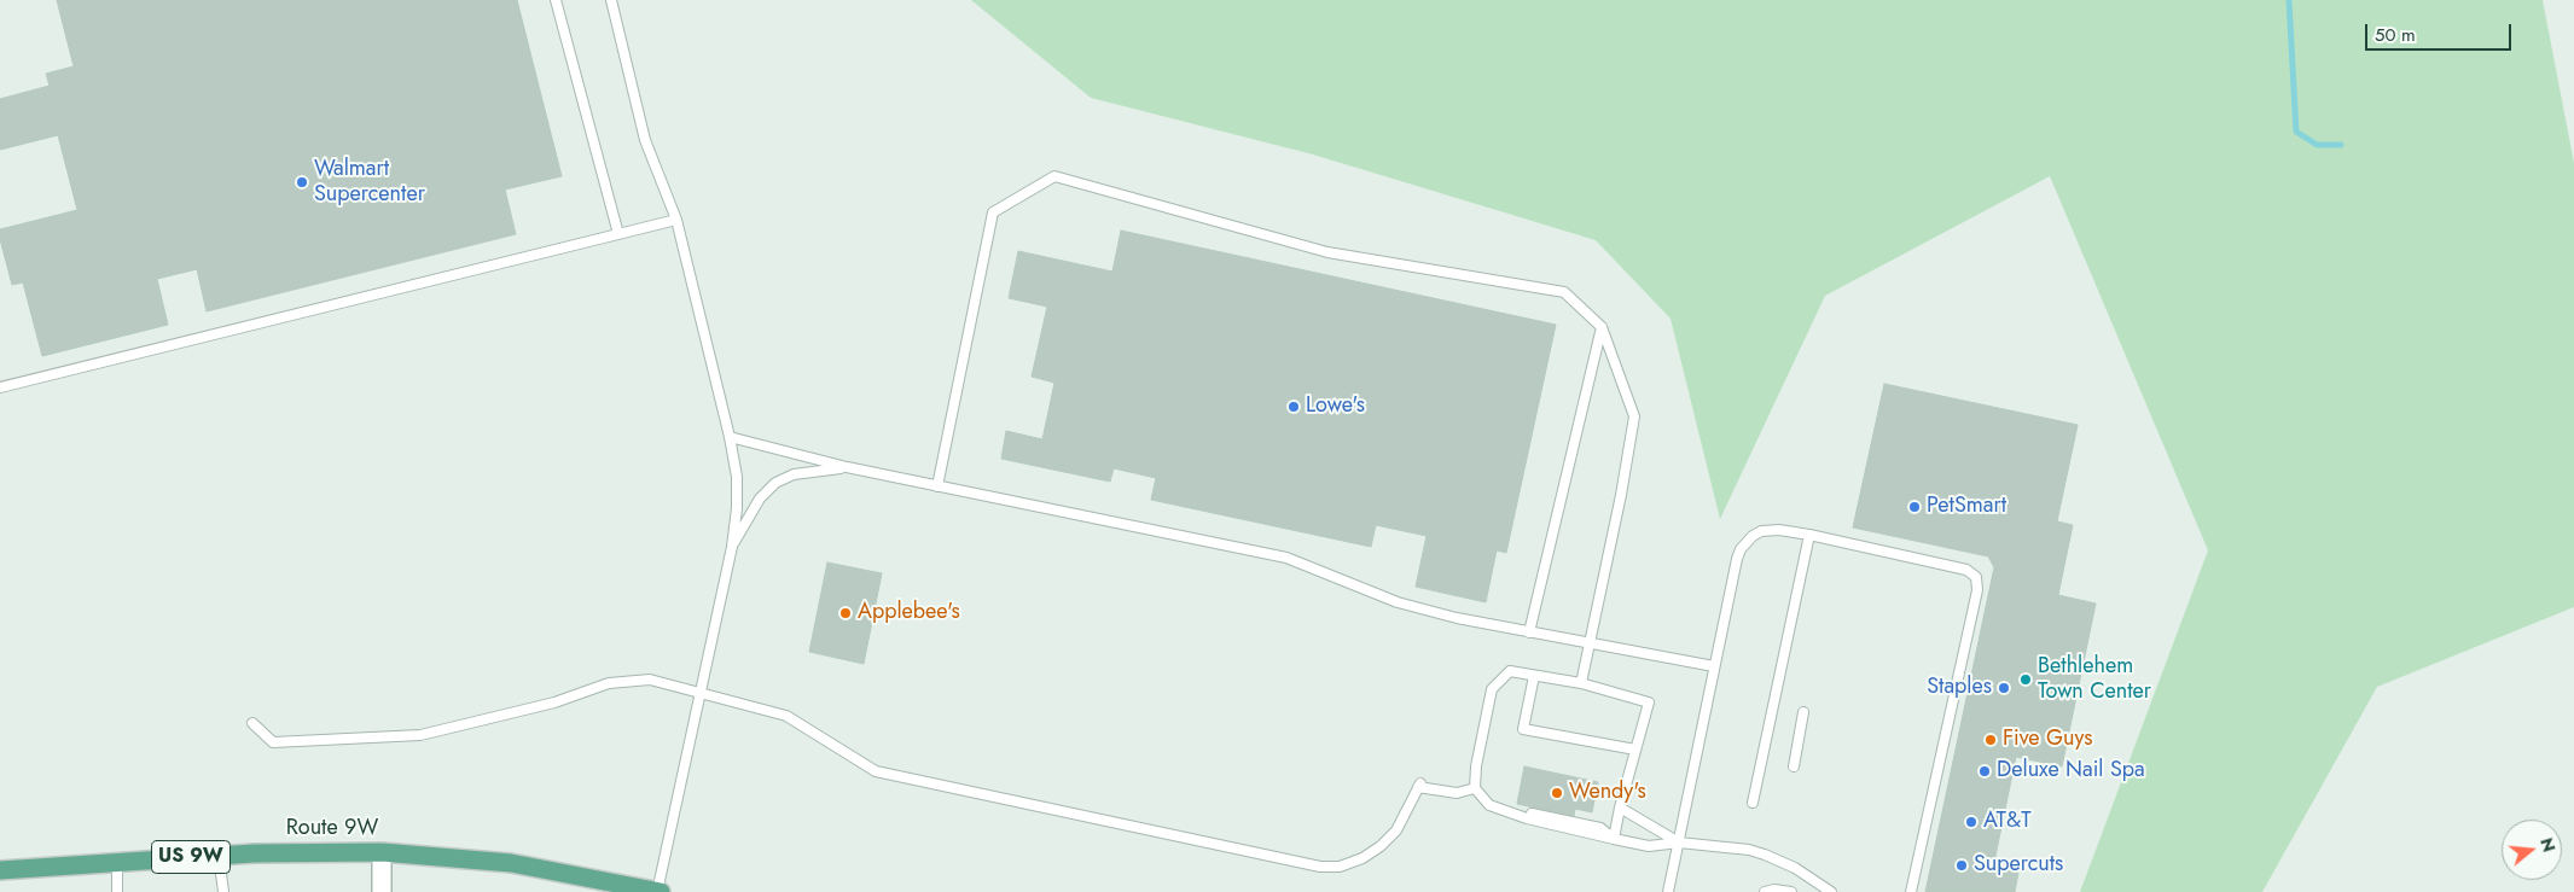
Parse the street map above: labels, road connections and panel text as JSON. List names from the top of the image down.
{
  "streets": {
    "main road": ["Route 9W", "US 9W"]
  },
  "places": [
    "Walmart Supercenter",
    "Lowe's",
    "PetSmart",
    "Applebee's",
    "Bethlehem Town Center",
    "Staples",
    "Five Guys",
    "Deluxe Nail Spa",
    "Wendy's",
    "AT&T",
    "Supercuts"
  ],
  "scale_bar": "50 m",
  "north": "right"
}
